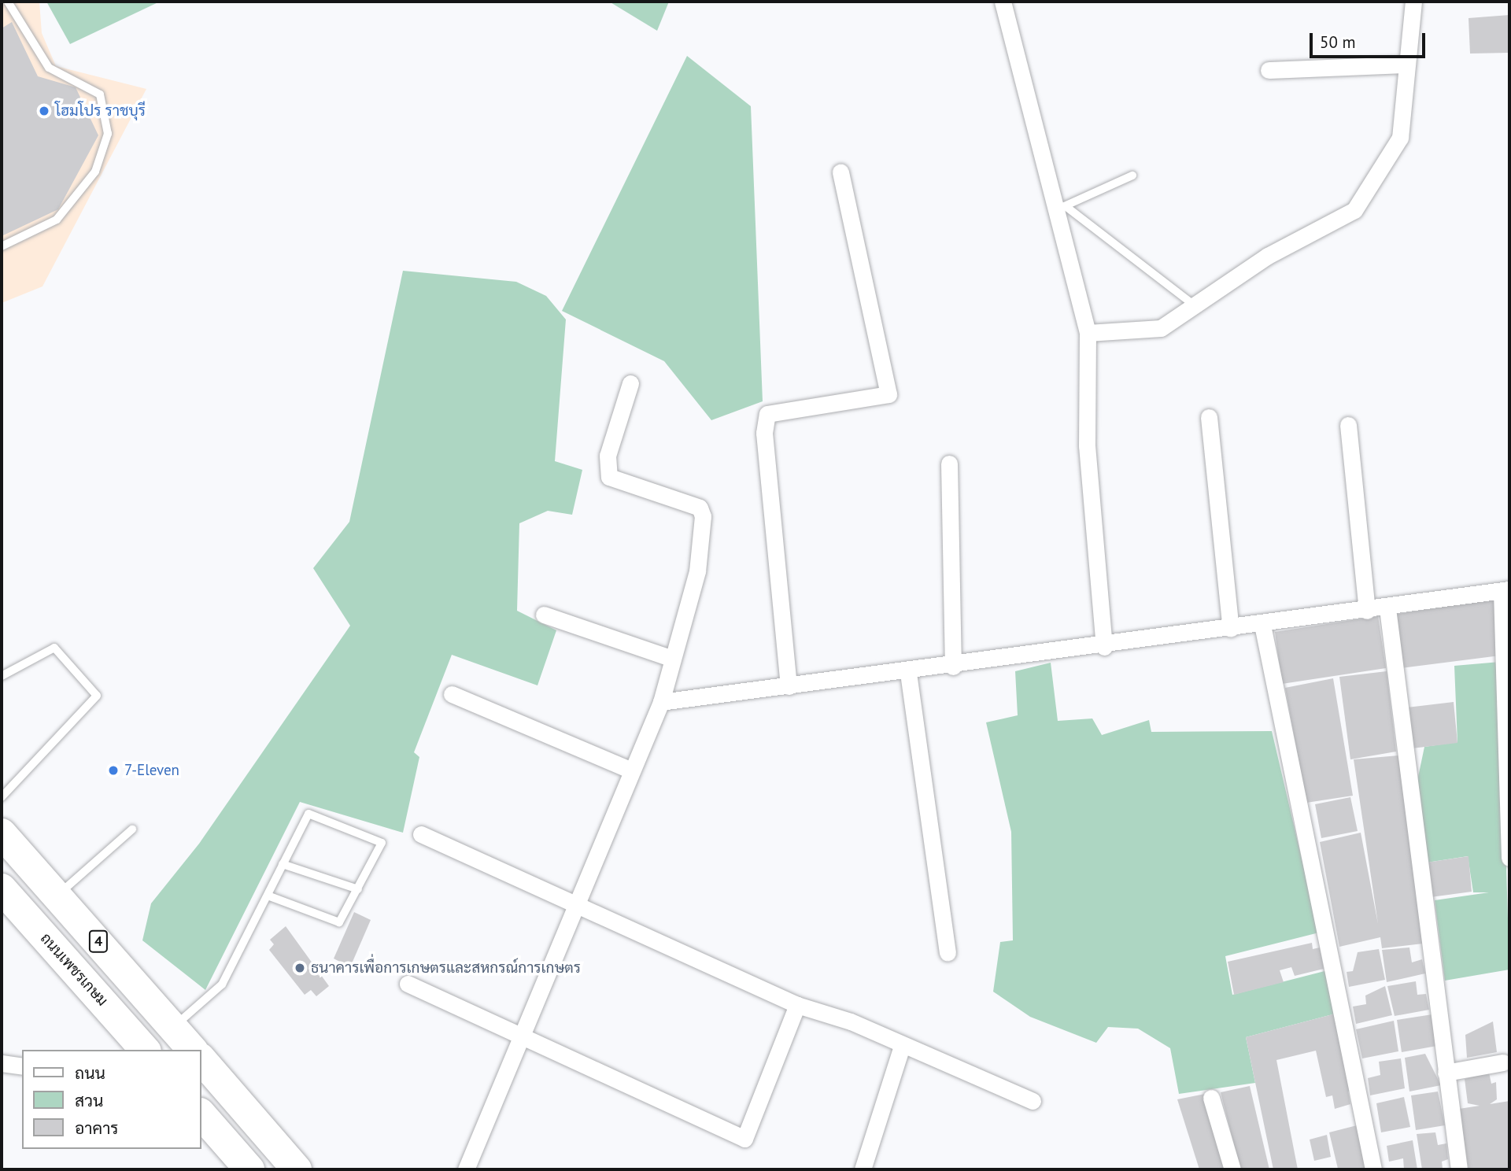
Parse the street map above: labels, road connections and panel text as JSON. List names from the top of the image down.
{
  "streets": {
    "highway": ["4", "ถนนเพชรเกษม"]
  },
  "places": ["โฮมโปร ราชบุรี", "7-Eleven", "ธนาคารเพื่อการเกษตรและสหกรณ์การเกษตร"],
  "legend": ["ถนน", "สวน", "อาคาร"],
  "scale_bar": "50 m"
}
